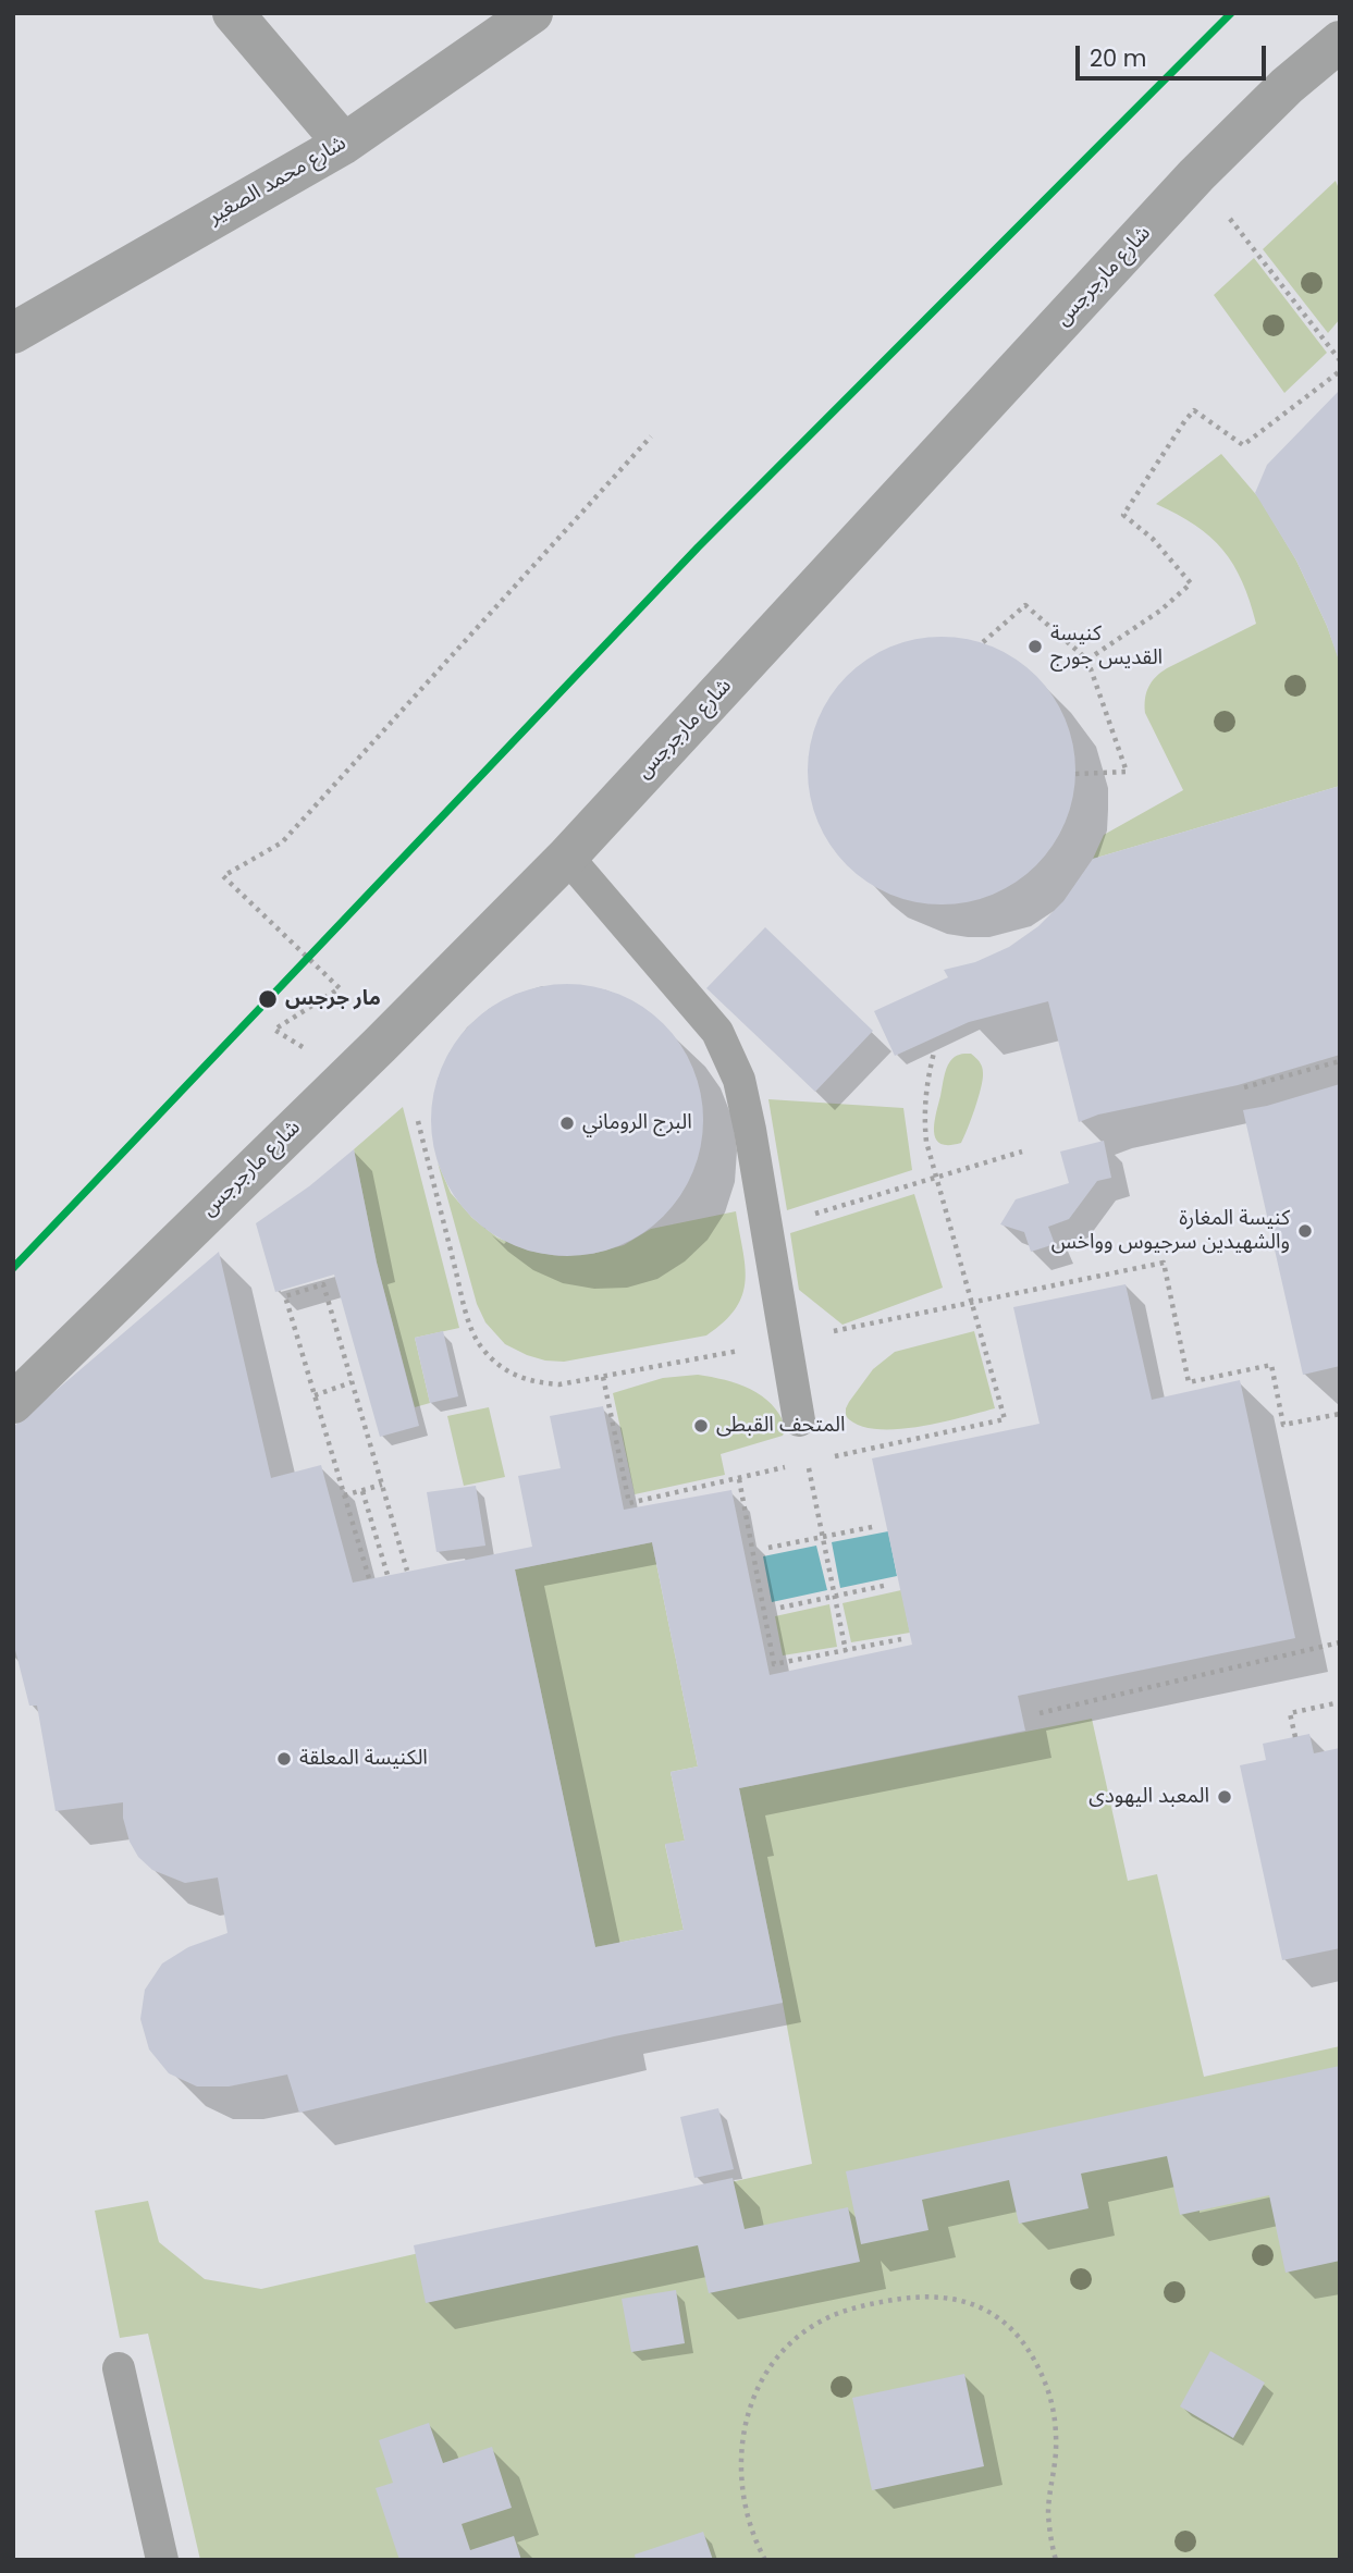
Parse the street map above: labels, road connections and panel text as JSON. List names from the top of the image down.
{
  "streets": {
    "street": ["شارع محمد الصغير", "شارع مارجرجس"]
  },
  "places": [
    "كنيسة القديس جورج",
    "مار جرجس",
    "البرج الروماني",
    "كنيسة المغارة والشهيدين سرجيوس وواخس",
    "المتحف القبطى",
    "الكنيسة المعلقة",
    "المعبد اليهودى"
  ],
  "scale_bar": "20 m"
}
